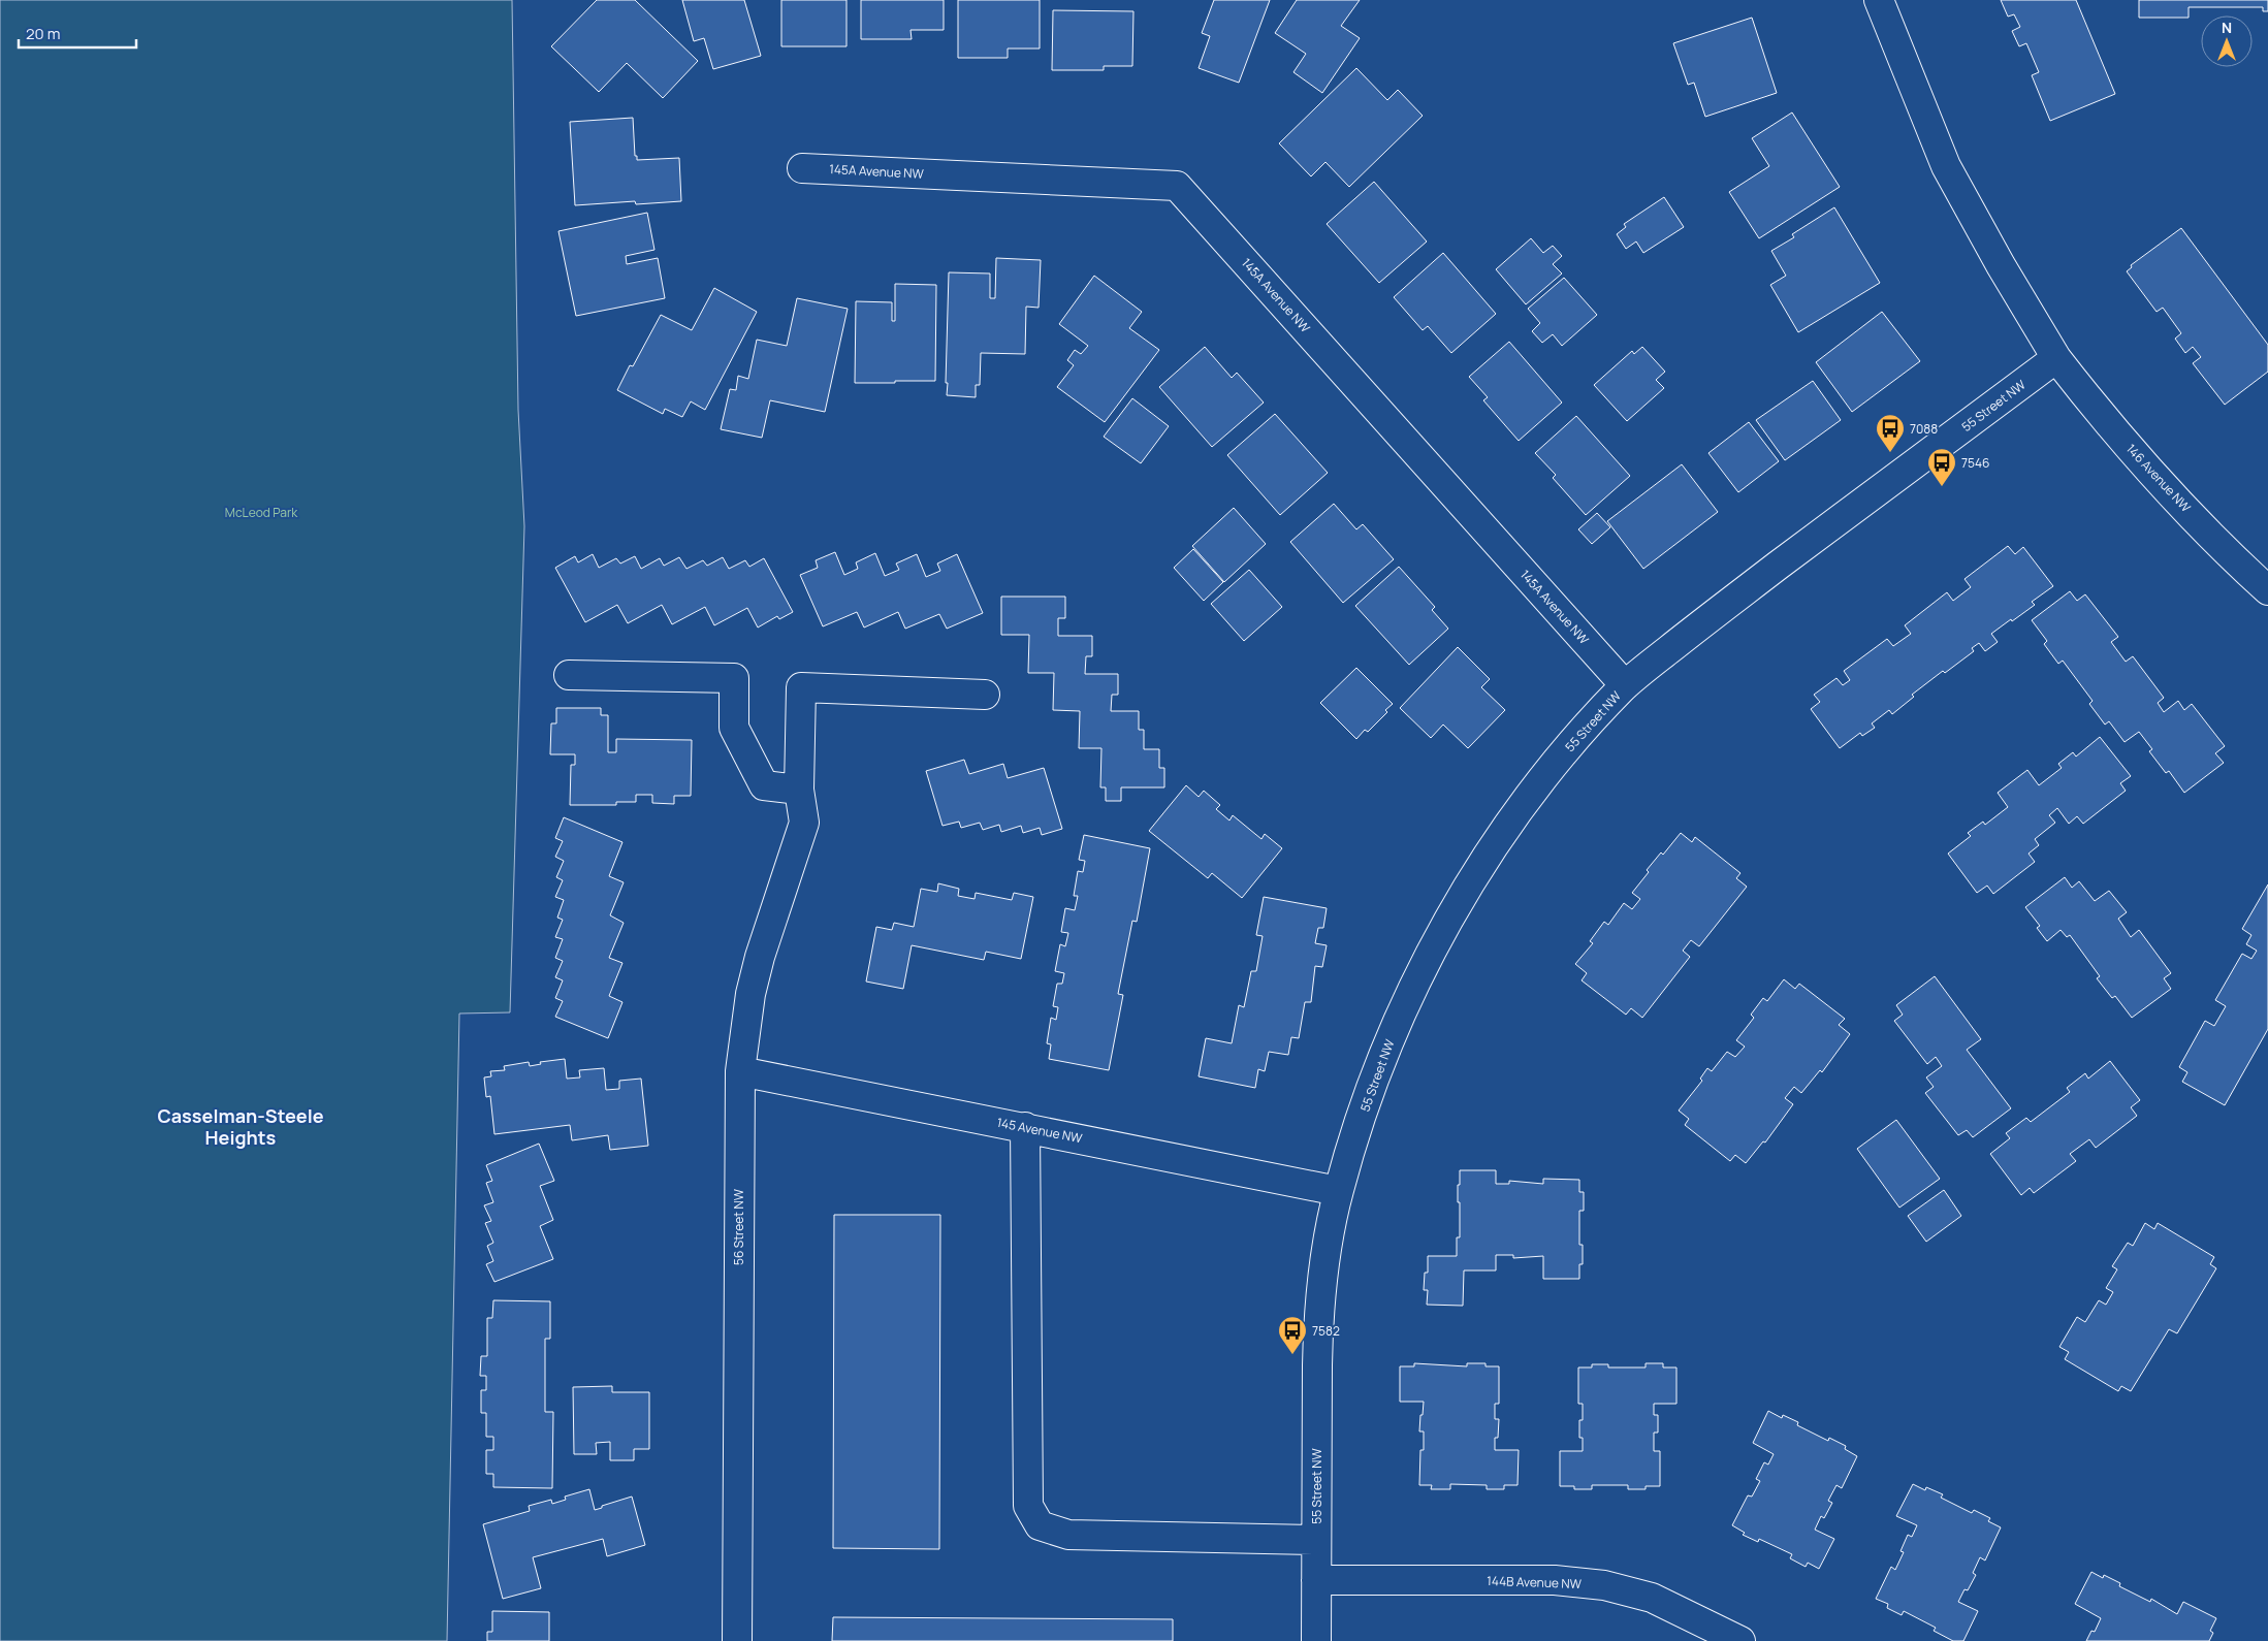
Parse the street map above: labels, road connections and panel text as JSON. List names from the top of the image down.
{
  "streets": {
    "street": [
      "145A Avenue NW",
      "55 Street NW",
      "146 Avenue NW",
      "145 Avenue NW",
      "56 Street NW",
      "144B Avenue NW"
    ]
  },
  "crossings": [
    ["145A Avenue NW", "55 Street NW"],
    ["55 Street NW", "146 Avenue NW"],
    ["55 Street NW", "145 Avenue NW"],
    ["55 Street NW", "144B Avenue NW"],
    ["145 Avenue NW", "56 Street NW"]
  ],
  "districts": ["Casselman-Steele Heights"],
  "parks": ["McLeod Park"],
  "places": {
    "bus stop": ["7088", "7546", "7582"]
  },
  "scale_bar": "20 m",
  "north": "top"
}
